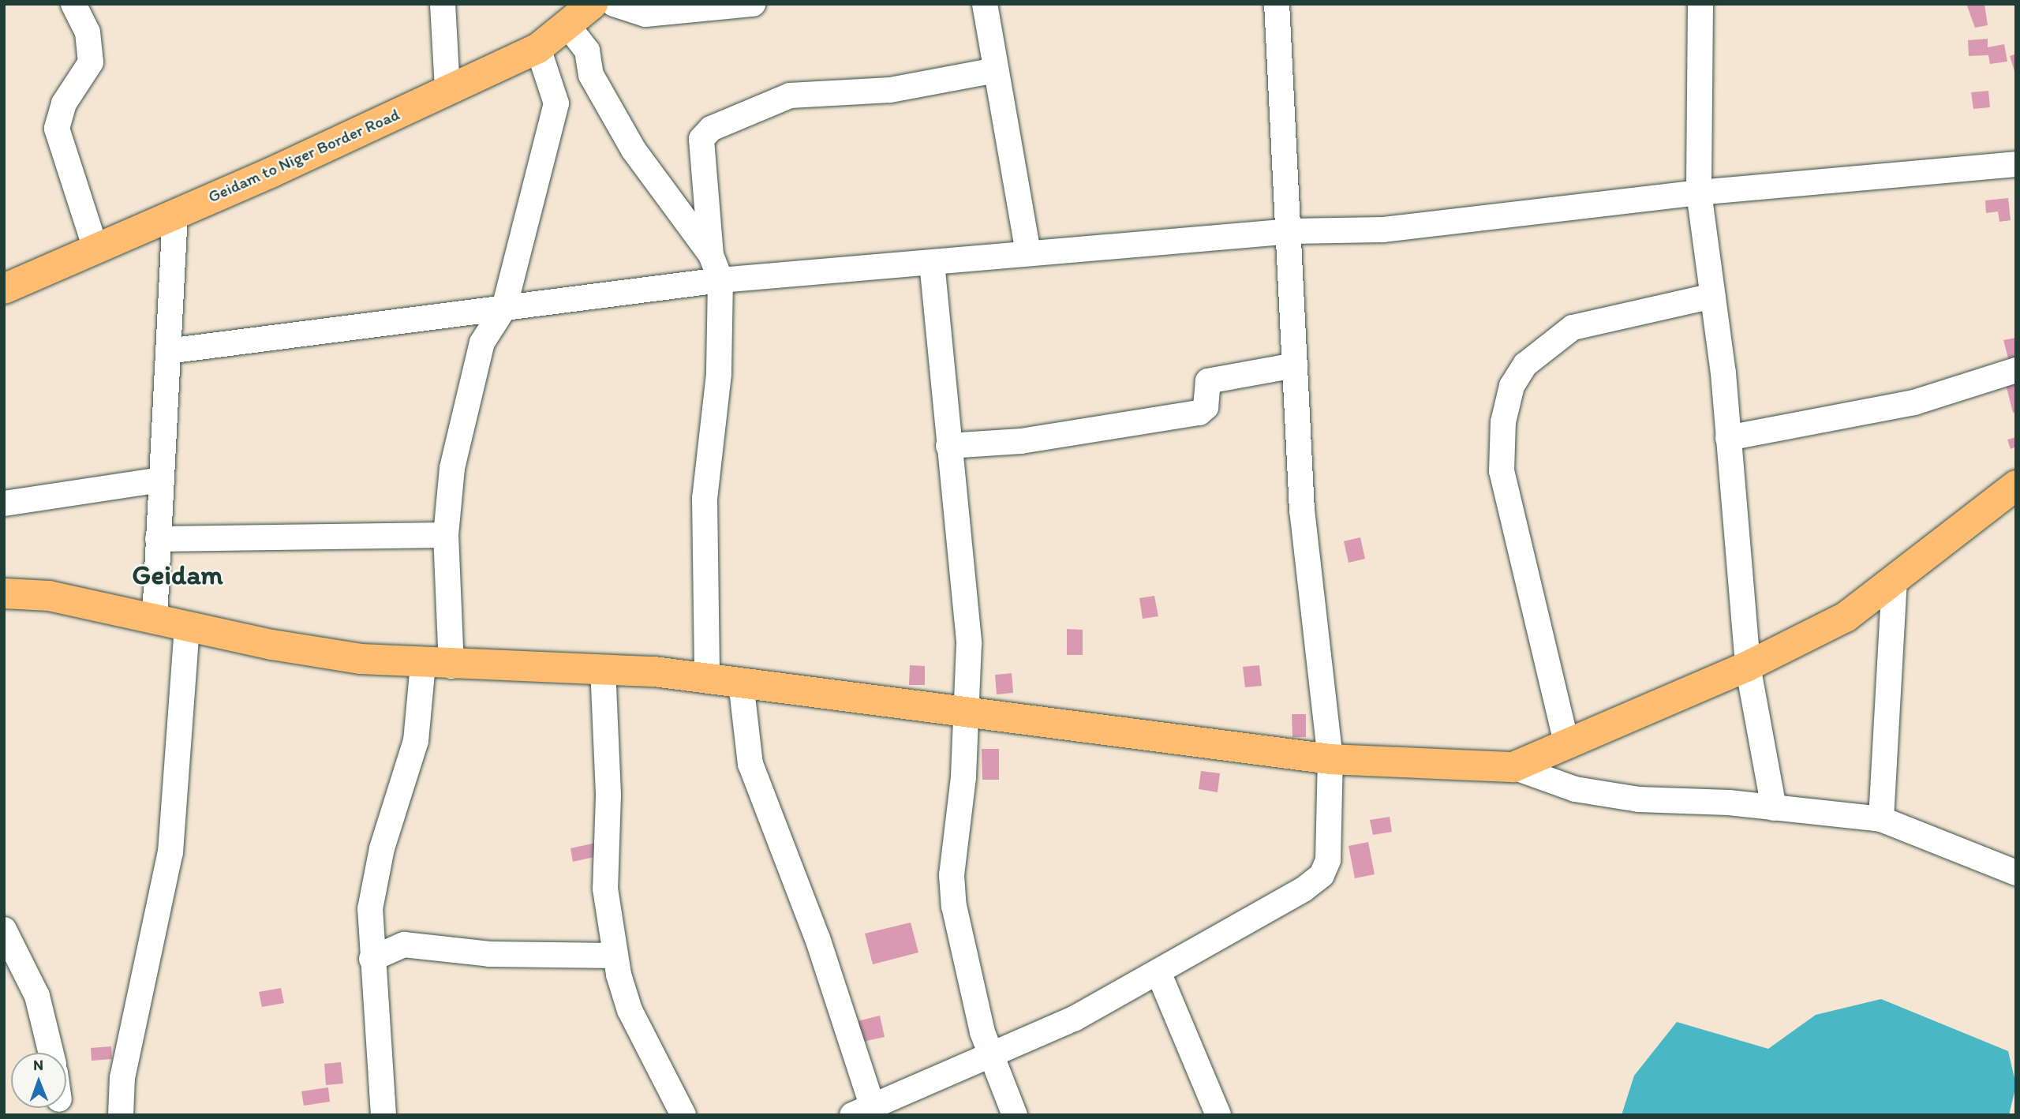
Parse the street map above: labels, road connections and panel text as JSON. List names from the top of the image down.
{
  "streets": {
    "main road": ["Geidam to Niger Border Road"]
  },
  "districts": ["Geidam"],
  "north": "top"
}
